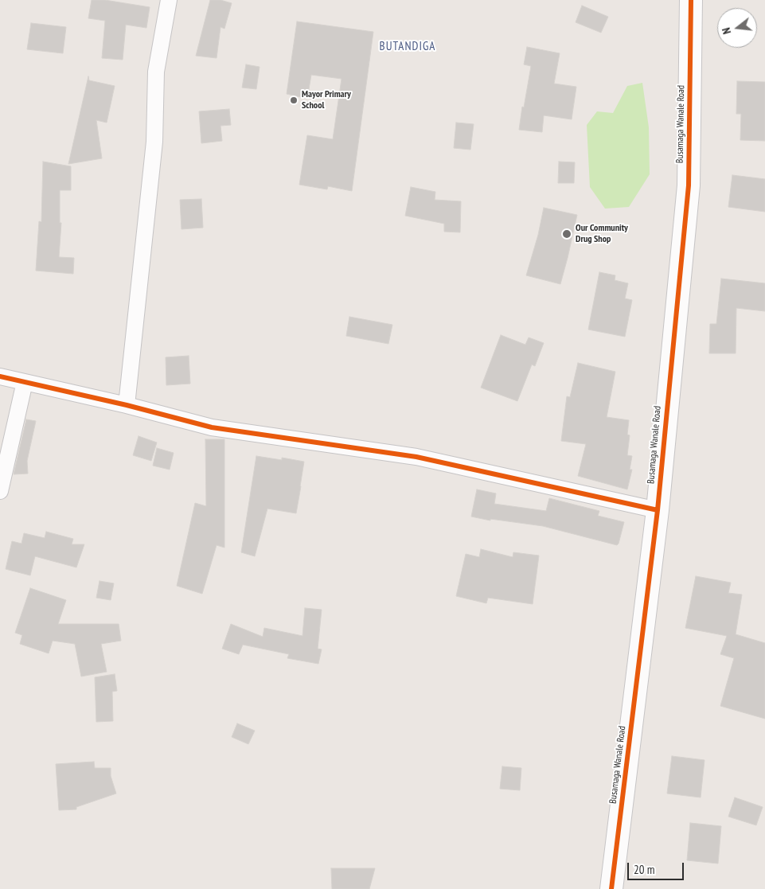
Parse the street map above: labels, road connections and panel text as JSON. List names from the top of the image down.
{
  "streets": {
    "street": ["Busamaga Wanale Road"]
  },
  "districts": ["BUTANDIGA"],
  "places": ["Mayor Primary School", "Our Community Drug Shop"],
  "scale_bar": "20 m",
  "north": "left"
}
